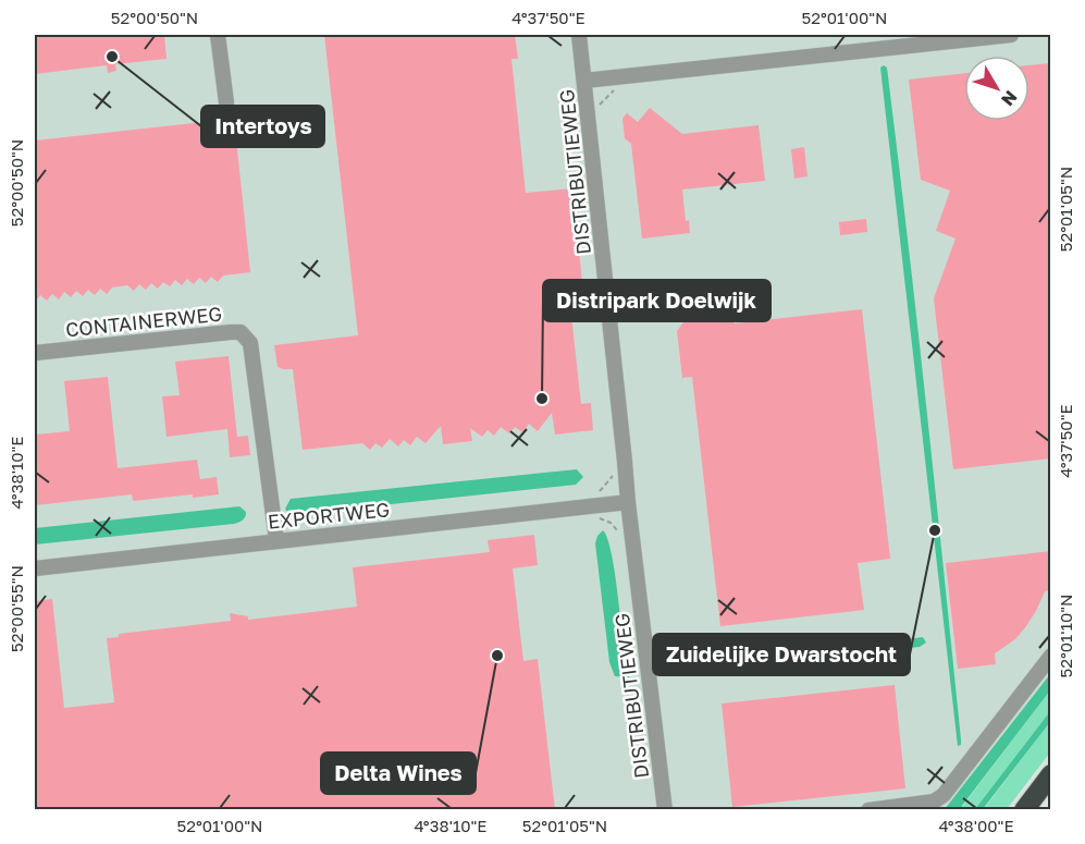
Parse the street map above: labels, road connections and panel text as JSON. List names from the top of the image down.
{
  "streets": {
    "street": ["DISTRIBUTIEWEG", "CONTAINERWEG", "EXPORTWEG"]
  },
  "crossings": [
    ["DISTRIBUTIEWEG", "EXPORTWEG"],
    ["CONTAINERWEG", "EXPORTWEG"]
  ],
  "places": [
    "Intertoys",
    "Distripark Doelwijk",
    "Zuidelijke Dwarstocht",
    "Delta Wines"
  ],
  "north": "bottom right",
  "coordinates": [
    "52°00'50\"N",
    "4°37'50\"E",
    "52°01'00\"N",
    "52°01'05\"N",
    "4°38'10\"E",
    "52°00'55\"N",
    "52°01'10\"N",
    "4°38'00\"E"
  ]
}
